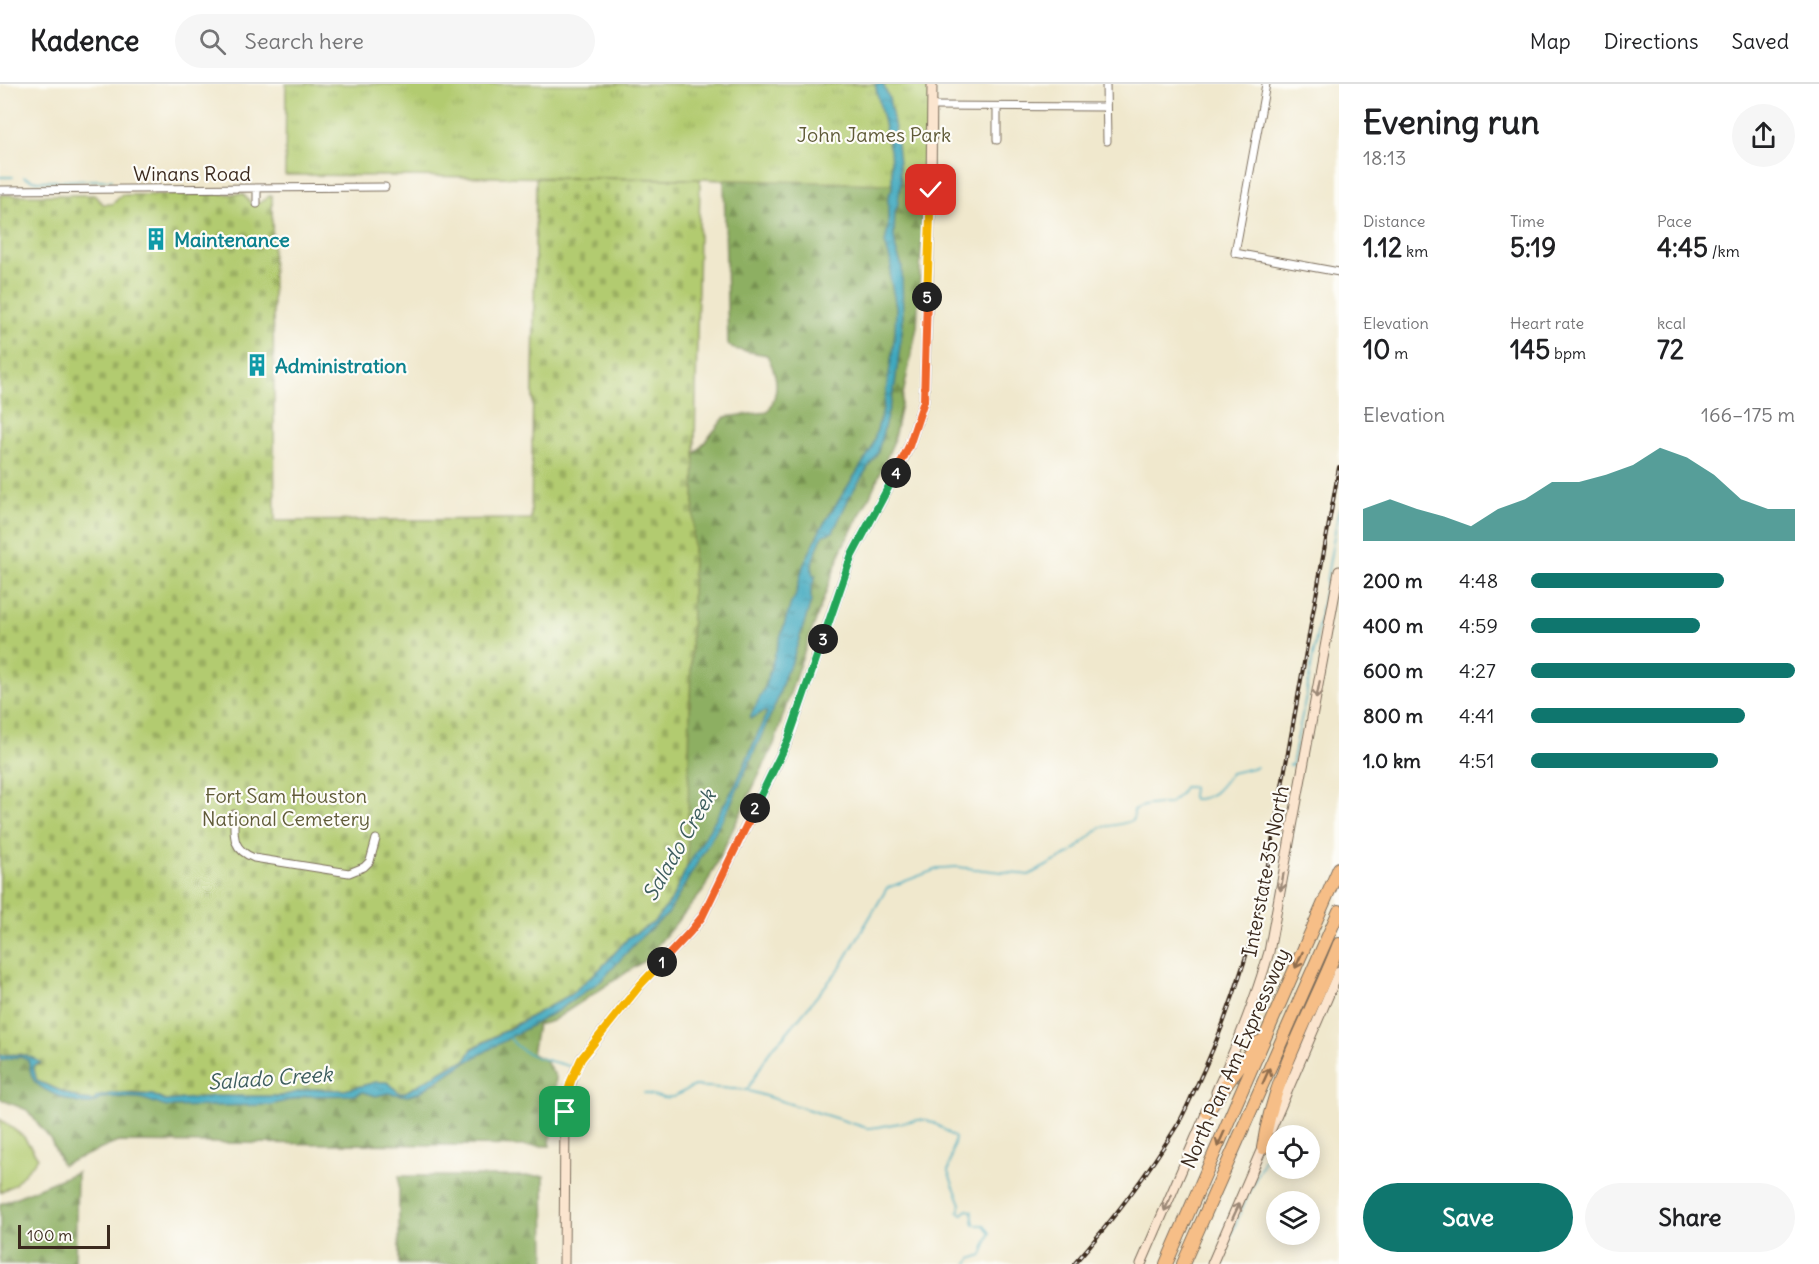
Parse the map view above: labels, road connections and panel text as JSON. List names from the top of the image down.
{
  "streets": {
    "highway": ["North Pan Am Expressway"],
    "street": ["Winans Road", "Interstate 35 North"]
  },
  "water": ["Salado Creek"],
  "parks": ["John James Park", "Fort Sam Houston National Cemetery"],
  "places": {
    "building": ["Maintenance", "Administration"]
  },
  "scale_bar": "100 m",
  "page": {
    "header": "Kadence",
    "search": "Search here",
    "nav": ["Map", "Directions", "Saved"],
    "heading": ["Evening run", "18:13"],
    "stats": [
      ["Distance", "1.12 km"],
      ["Time", "5:19"],
      ["Pace", "4:45 /km"],
      ["Elevation", "10 m"],
      ["Heart rate", "145 bpm"],
      ["kcal", "72"]
    ],
    "pins": [
      "5",
      "4",
      "3",
      "2",
      "1"
    ],
    "chart": ["Elevation", "166–175 m"],
    "list": [
      {
        "name": "200 m",
        "note": "4:48"
      },
      {
        "name": "400 m",
        "note": "4:59"
      },
      {
        "name": "600 m",
        "note": "4:27"
      },
      {
        "name": "800 m",
        "note": "4:41"
      },
      {
        "name": "1.0 km",
        "note": "4:51"
      }
    ],
    "buttons": ["Save", "Share"],
    "scale": "100 m"
  }
}
